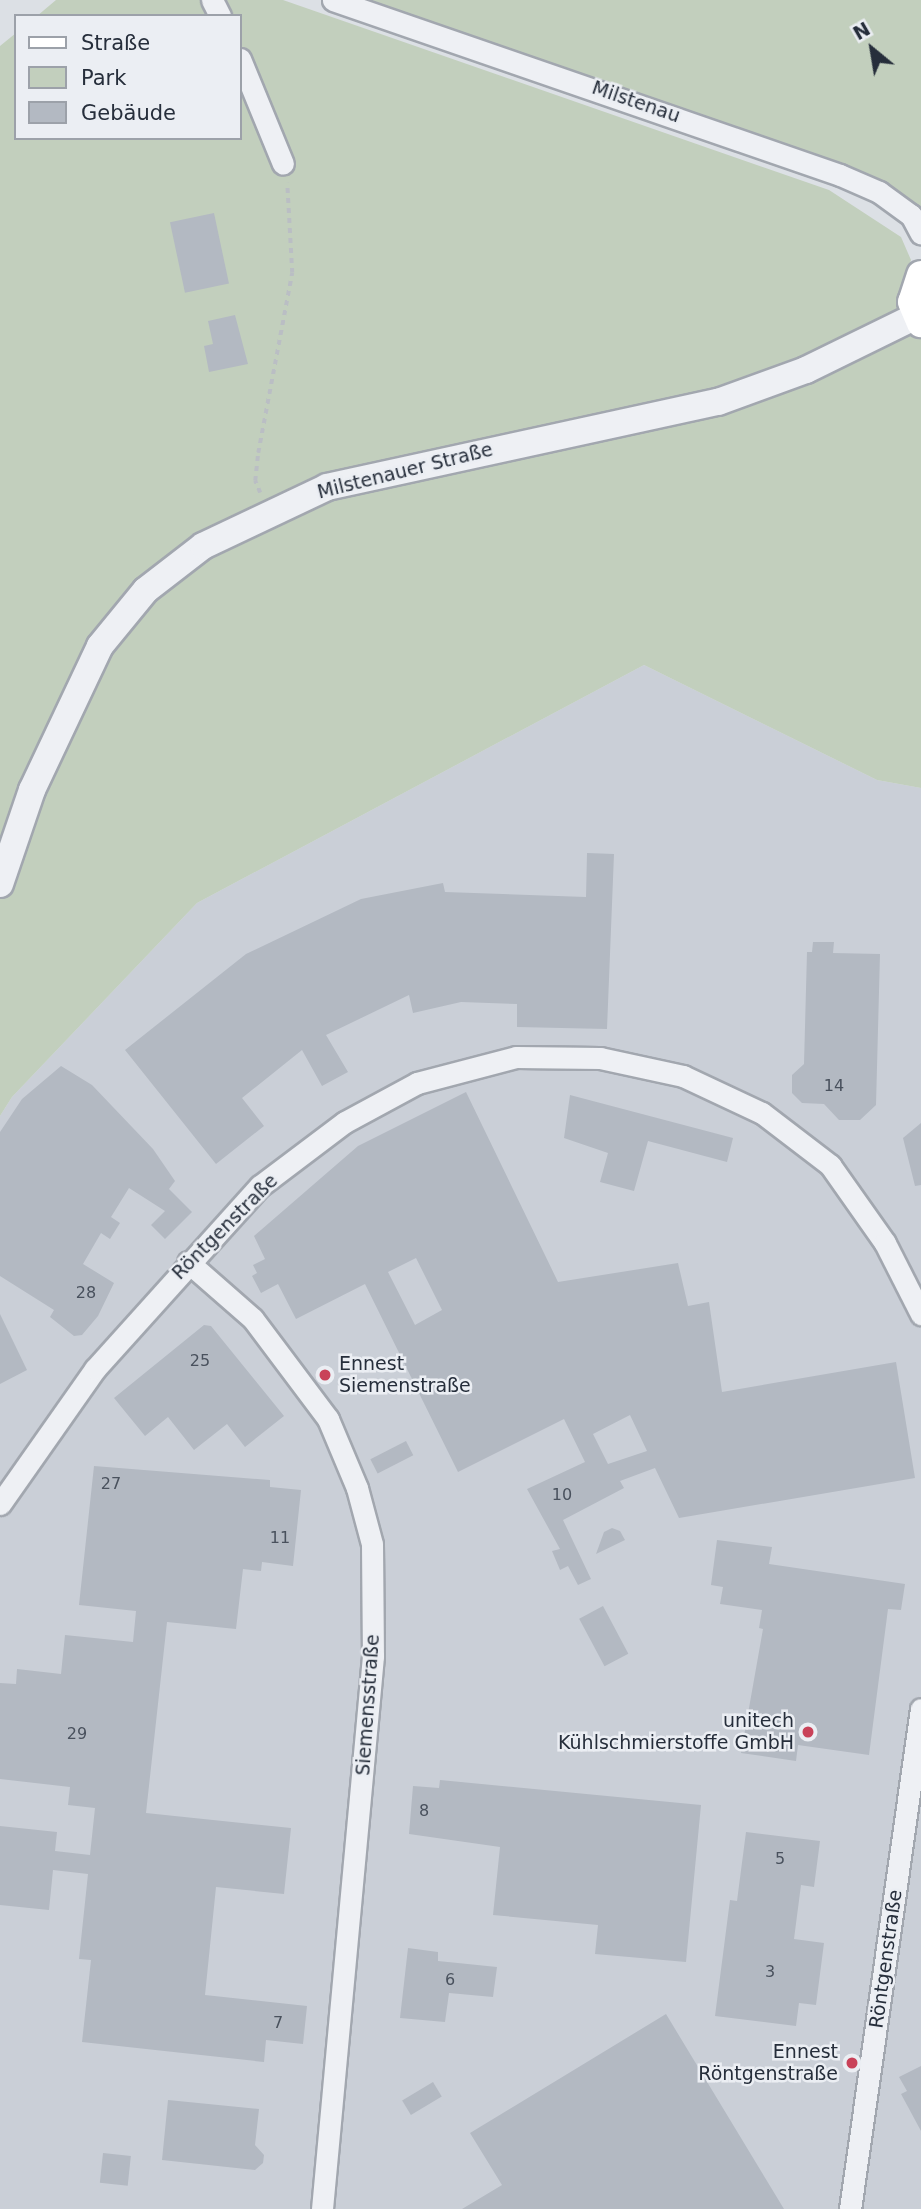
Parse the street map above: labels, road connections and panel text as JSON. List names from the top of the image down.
{
  "streets": {
    "street": [
      "Milstenau",
      "Milstenauer Straße",
      "Röntgenstraße",
      "Siemensstraße"
    ]
  },
  "crossings": [
    ["Röntgenstraße", "Siemensstraße"]
  ],
  "places": ["Ennest Siemenstraße", "unitech Kühlschmierstoffe GmbH", "Ennest Röntgenstraße"],
  "house_numbers": [
    "14",
    "28",
    "25",
    "27",
    "10",
    "11",
    "29",
    "8",
    "5",
    "3",
    "6",
    "7"
  ],
  "legend": ["Straße", "Park", "Gebäude"],
  "north": "top left"
}
